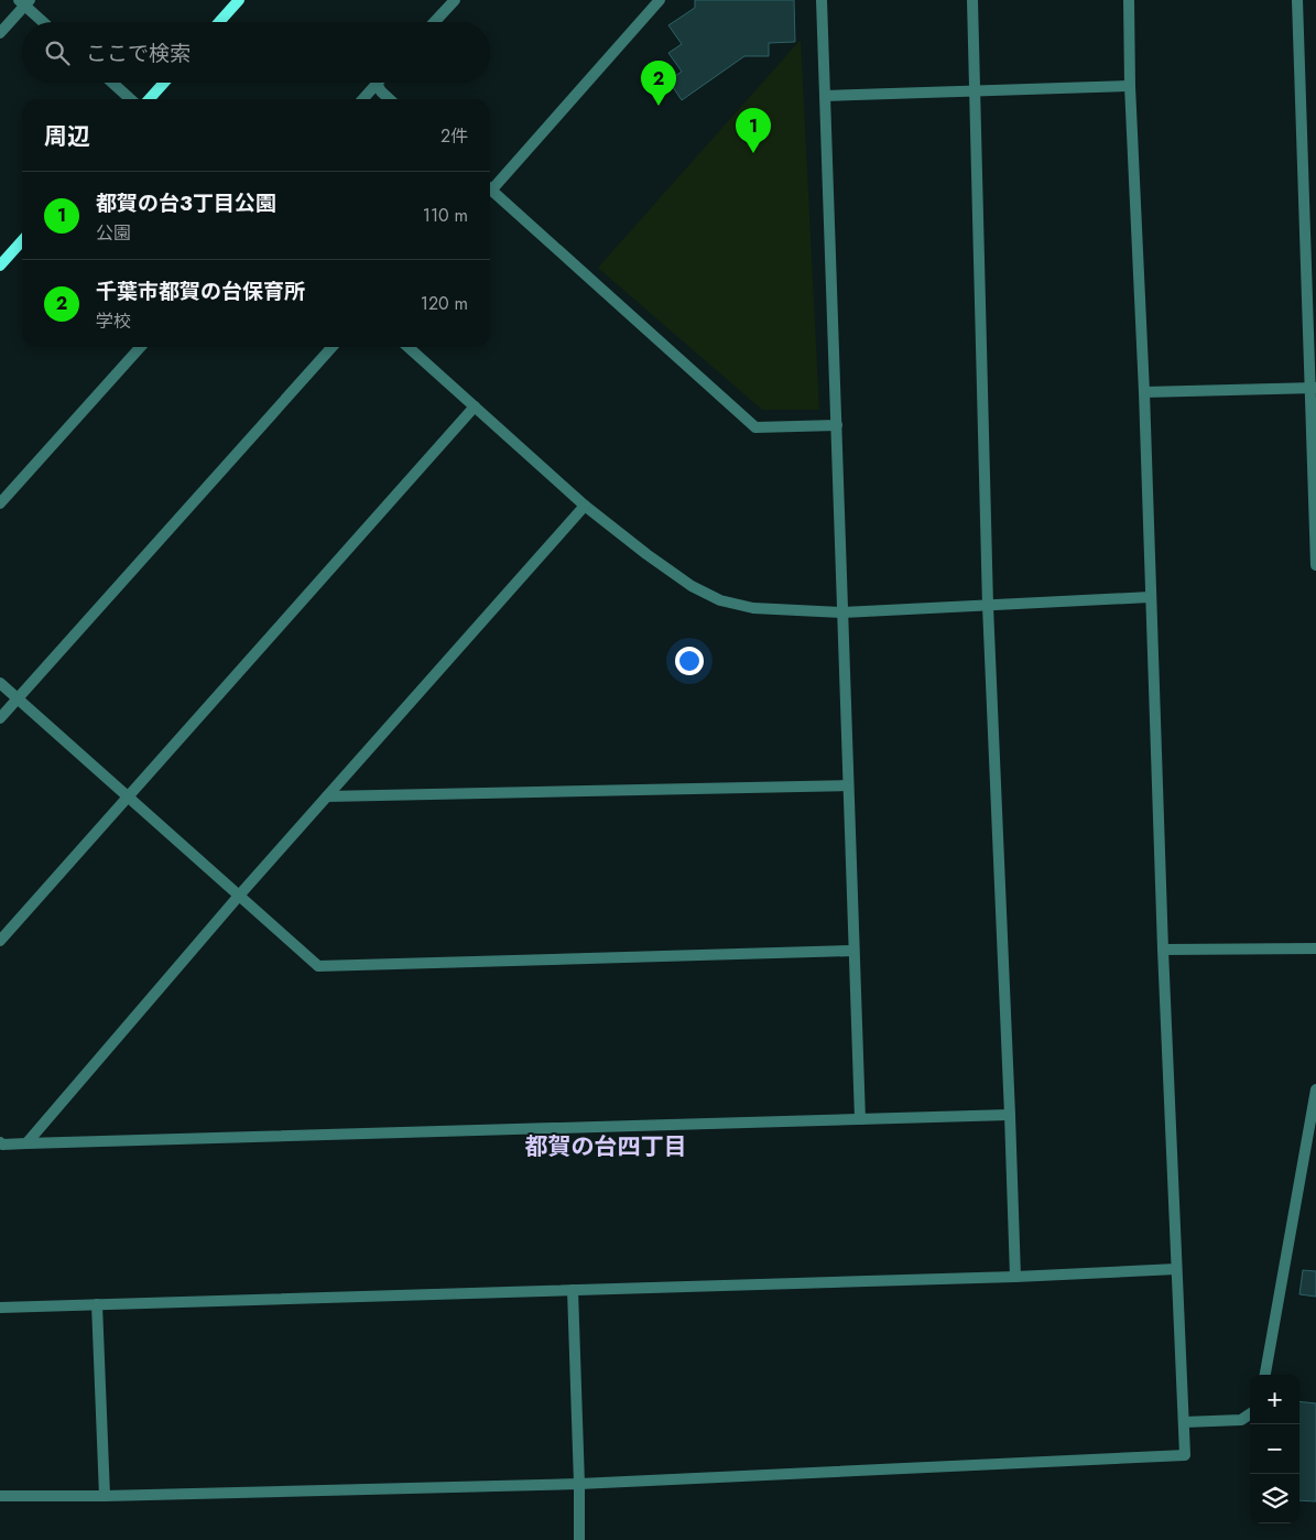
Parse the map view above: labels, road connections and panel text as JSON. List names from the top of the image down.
{
  "districts": ["都賀の台四丁目"],
  "page": {
    "search": "ここで検索",
    "pins": ["2", "1"],
    "heading": ["周辺", "2件"],
    "list": [
      {
        "mark": "1",
        "name": "都賀の台3丁目公園",
        "note": "公園",
        "value": "110 m"
      },
      {
        "mark": "2",
        "name": "千葉市都賀の台保育所",
        "note": "学校",
        "value": "120 m"
      }
    ],
    "map_buttons": ["+", "−"]
  }
}
